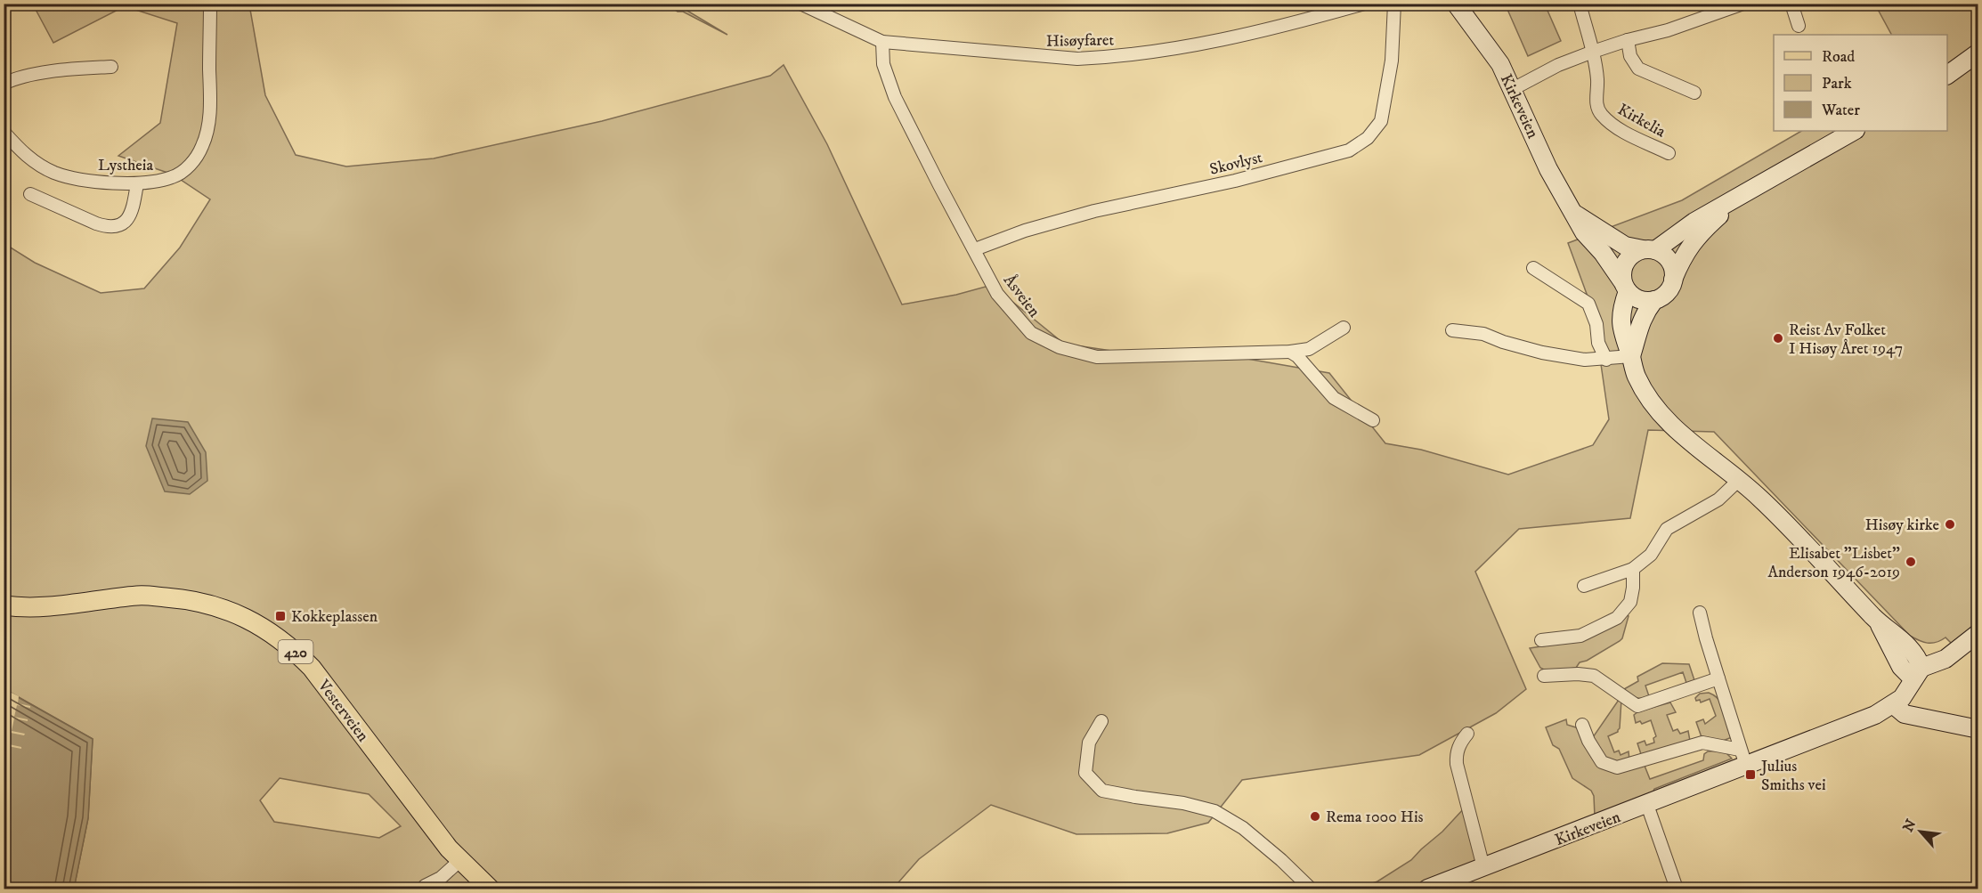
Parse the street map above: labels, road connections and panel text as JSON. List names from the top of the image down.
{
  "streets": {
    "main road": ["Kirkeveien", "420", "Vesterveien"],
    "street": [
      "Hisøyfaret",
      "Kirkelia",
      "Skovlyst",
      "Lystheia",
      "Åsveien"
    ]
  },
  "crossings": [
    ["Hisøyfaret", "Åsveien"],
    ["Skovlyst", "Åsveien"]
  ],
  "places": {
    "other": [
      "Reist Av Folket I Hisøy Året 1947",
      "Hisøy kirke",
      "Elisabet \"Lisbet\" Anderson 1946-2019",
      "Rema 1000 His"
    ],
    "transit": ["Kokkeplassen", "Julius Smiths vei"]
  },
  "legend": ["Road", "Park", "Water"],
  "north": "top left"
}
